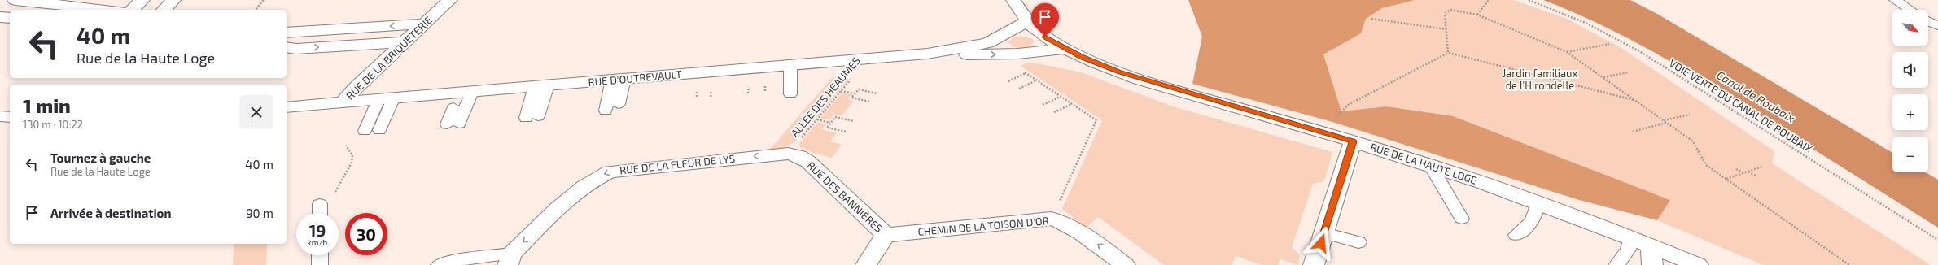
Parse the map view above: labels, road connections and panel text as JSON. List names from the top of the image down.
{
  "streets": {
    "street": [
      "RUE DE LA BRIQUETERIE",
      "RUE D'OUTREVAULT",
      "RUE DE LA HAUTE LOGE",
      "RUE DE LA FLEUR DE LYS",
      "RUE DES BANNIÈRES",
      "CHEMIN DE LA TOISON D'OR"
    ],
    "path": ["ALLÉE DES HEAUMES", "VOIE VERTE DU CANAL DE ROUBAIX"]
  },
  "crossings": [
    ["RUE DE LA BRIQUETERIE", "RUE D'OUTREVAULT"],
    ["RUE D'OUTREVAULT", "ALLÉE DES HEAUMES"],
    ["RUE D'OUTREVAULT", "RUE DE LA HAUTE LOGE"],
    ["ALLÉE DES HEAUMES", "RUE DE LA FLEUR DE LYS"],
    ["ALLÉE DES HEAUMES", "RUE DES BANNIÈRES"],
    ["RUE DE LA FLEUR DE LYS", "RUE DES BANNIÈRES"],
    ["RUE DES BANNIÈRES", "CHEMIN DE LA TOISON D'OR"]
  ],
  "one_way": ["RUE DE LA FLEUR DE LYS"],
  "water": ["Canal de Roubaix"],
  "parks": ["Jardin familiaux de l'Hirondelle"],
  "north": "bottom right",
  "page": {
    "map_buttons": ["+", "−"],
    "turn": ["40 m", "Rue de la Haute Loge"],
    "heading": ["1 min", "130 m · 10:22"],
    "list": [
      {
        "name": "Tournez à gauche",
        "note": "Rue de la Haute Loge",
        "value": "40 m"
      },
      {
        "name": "Arrivée à destination",
        "value": "90 m"
      }
    ],
    "speed": "19 km/h",
    "limit": "30"
  }
}
